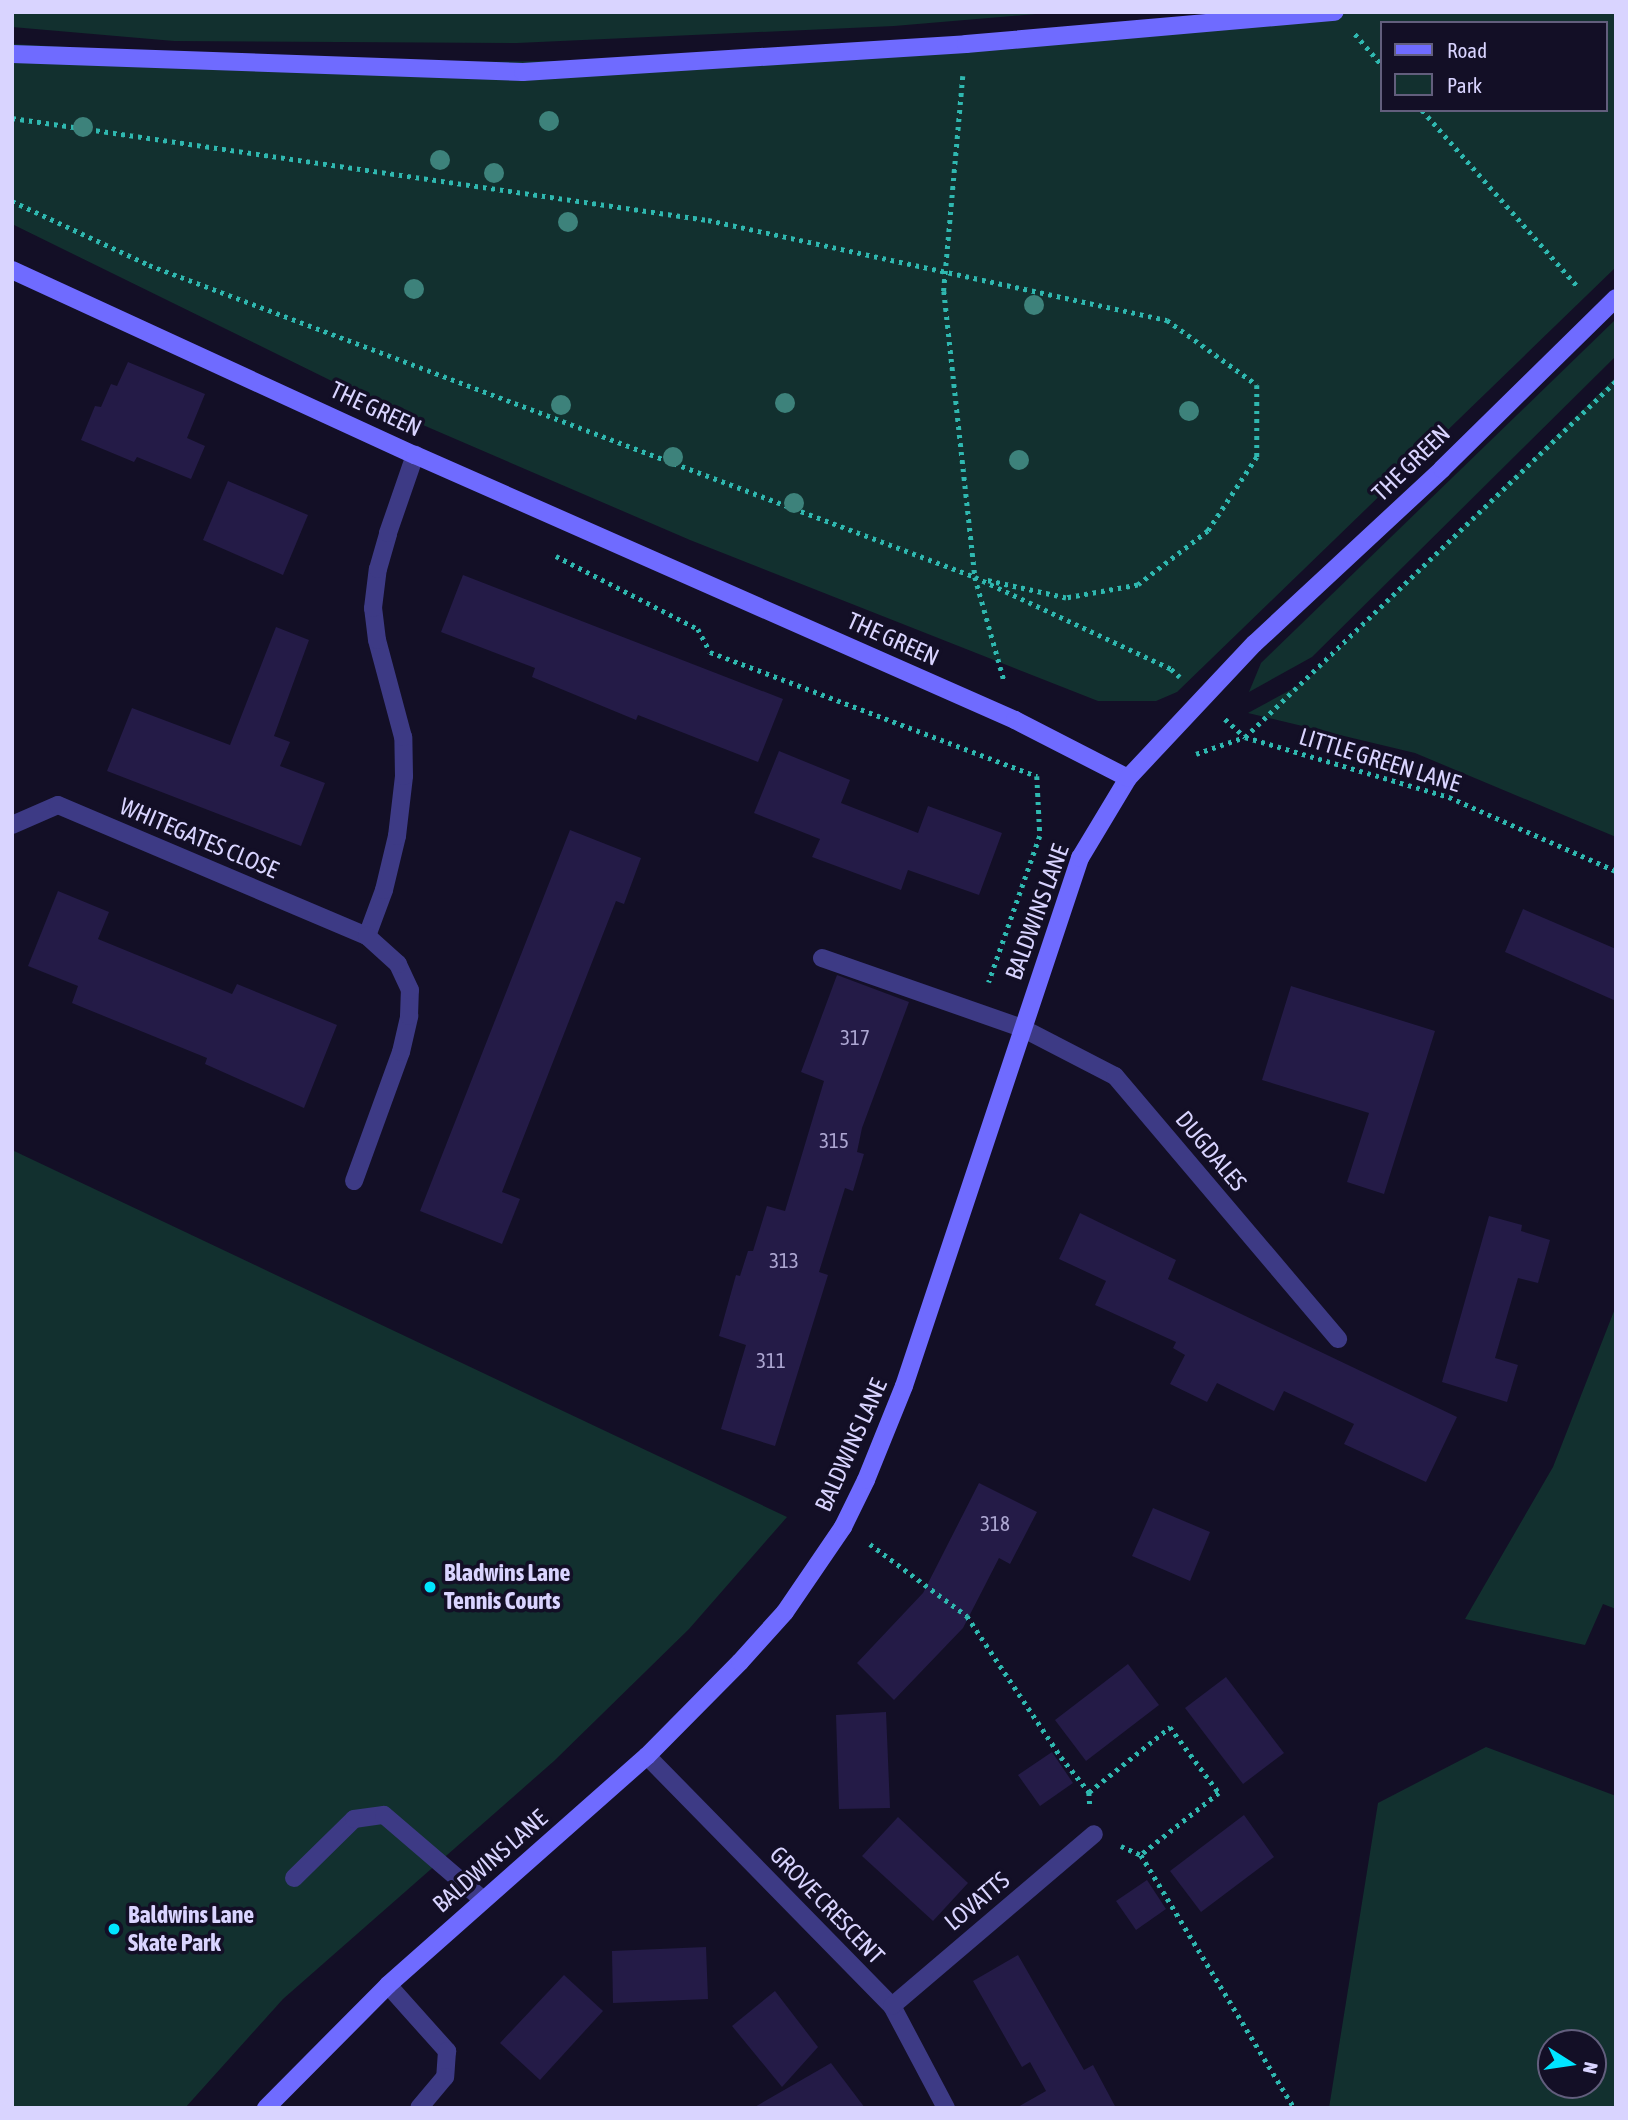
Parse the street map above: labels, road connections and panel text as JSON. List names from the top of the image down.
{
  "streets": {
    "street": [
      "THE GREEN",
      "WHITEGATES CLOSE",
      "BALDWINS LANE",
      "DUGDALES",
      "LOVATTS",
      "GROVE CRESCENT"
    ],
    "path": ["LITTLE GREEN LANE"]
  },
  "crossings": [
    ["THE GREEN", "BALDWINS LANE"],
    ["BALDWINS LANE", "DUGDALES"],
    ["BALDWINS LANE", "GROVE CRESCENT"],
    ["LOVATTS", "GROVE CRESCENT"]
  ],
  "places": ["Bladwins Lane Tennis Courts", "Baldwins Lane Skate Park"],
  "house_numbers": [
    "317",
    "315",
    "313",
    "311",
    "318"
  ],
  "legend": ["Road", "Park"],
  "north": "right"
}
